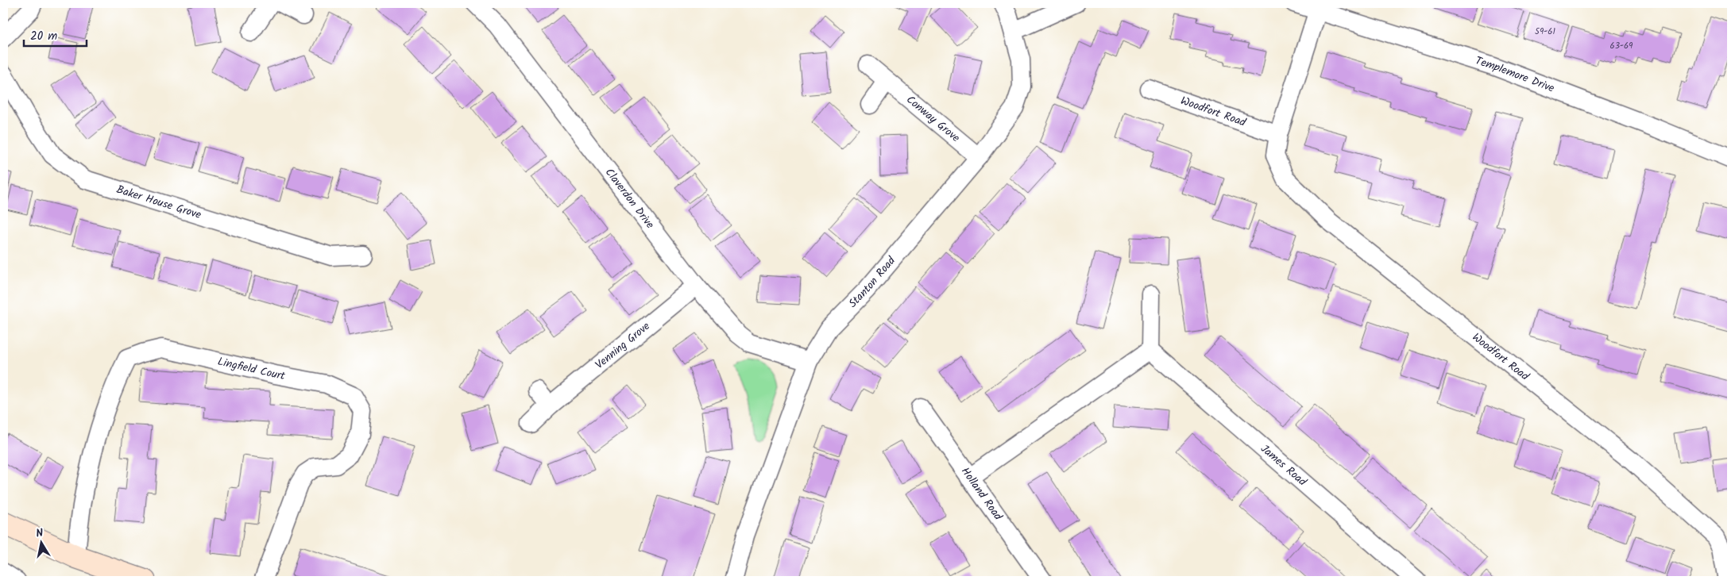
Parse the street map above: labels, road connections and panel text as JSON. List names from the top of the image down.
{
  "streets": {
    "street": [
      "Templemore Drive",
      "Woodfort Road",
      "Conway Grove",
      "Claverdon Drive",
      "Baker House Grove",
      "Stanton Road",
      "Venning Grove",
      "Lingfield Court",
      "James Road",
      "Holland Road"
    ]
  },
  "crossings": [
    ["Templemore Drive", "Woodfort Road"],
    ["Conway Grove", "Stanton Road"],
    ["Claverdon Drive", "Stanton Road"],
    ["Claverdon Drive", "Venning Grove"]
  ],
  "house_numbers": ["59-61", "63-69"],
  "scale_bar": "20 m",
  "north": "top"
}
